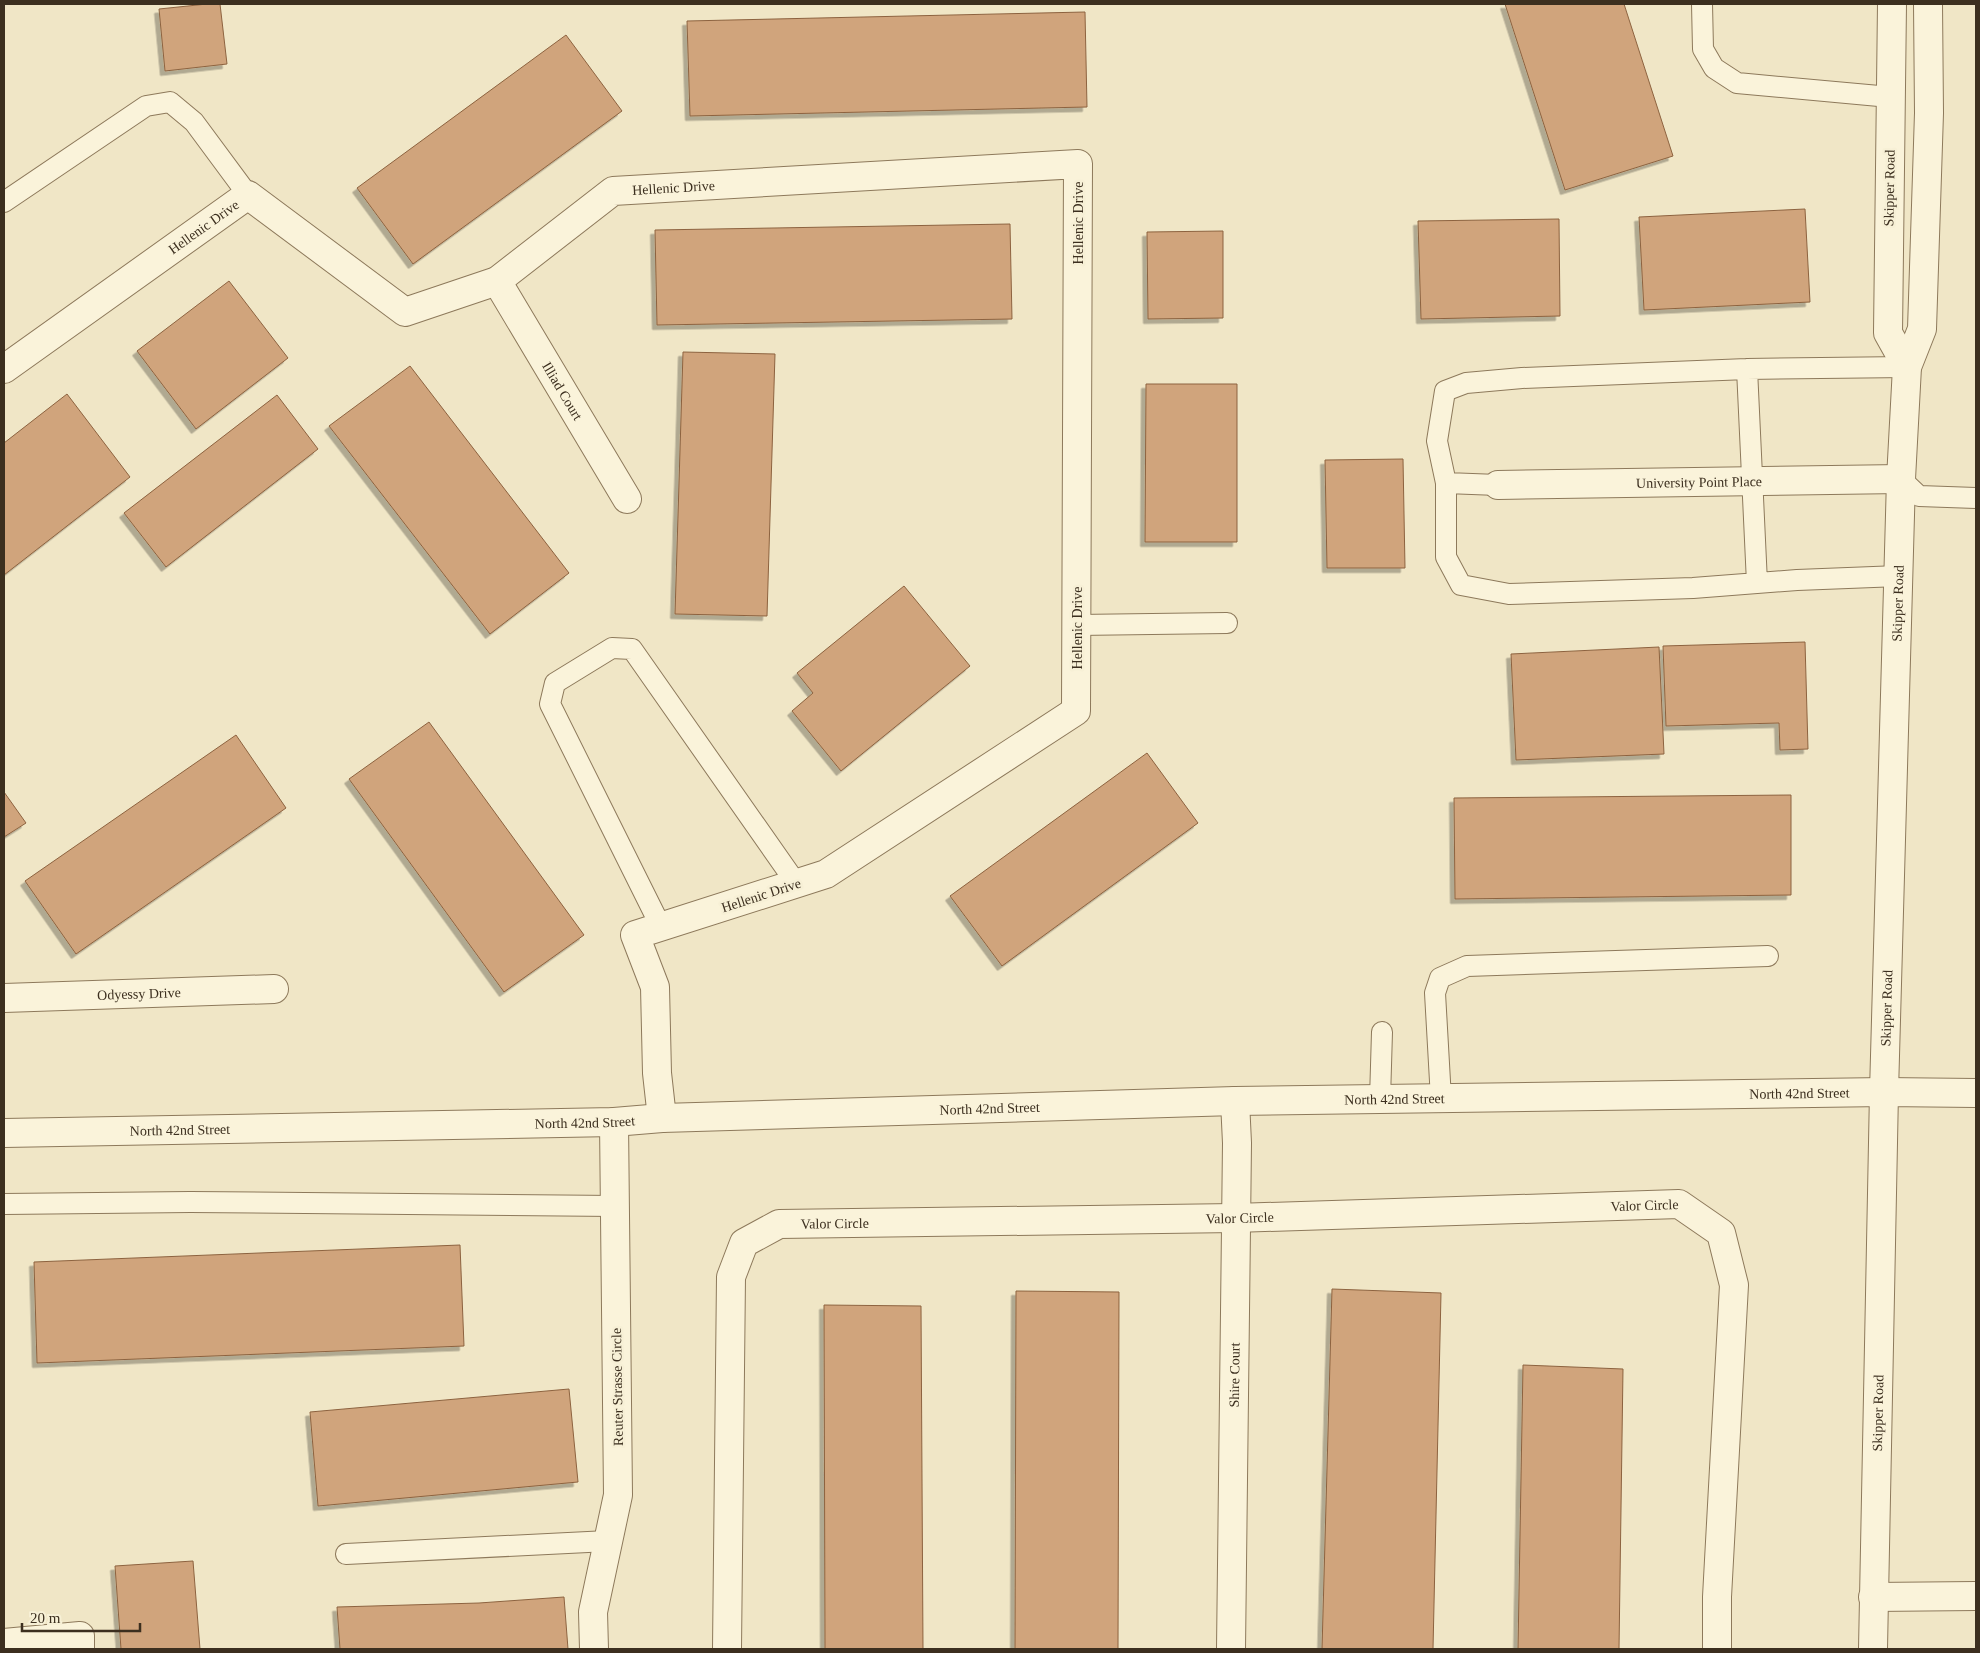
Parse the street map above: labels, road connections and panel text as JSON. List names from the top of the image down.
{
  "streets": {
    "street": [
      "Hellenic Drive",
      "Skipper Road",
      "Illiad Court",
      "University Point Place",
      "Odyessy Drive",
      "North 42nd Street",
      "Valor Circle",
      "Shire Court",
      "Reuter Strasse Circle"
    ]
  },
  "crossings": [
    ["Hellenic Drive", "Illiad Court"],
    ["Hellenic Drive", "North 42nd Street"],
    ["Skipper Road", "University Point Place"],
    ["Skipper Road", "North 42nd Street"],
    ["North 42nd Street", "Shire Court"],
    ["North 42nd Street", "Reuter Strasse Circle"],
    ["Valor Circle", "Shire Court"]
  ],
  "scale_bar": "20 m"
}
